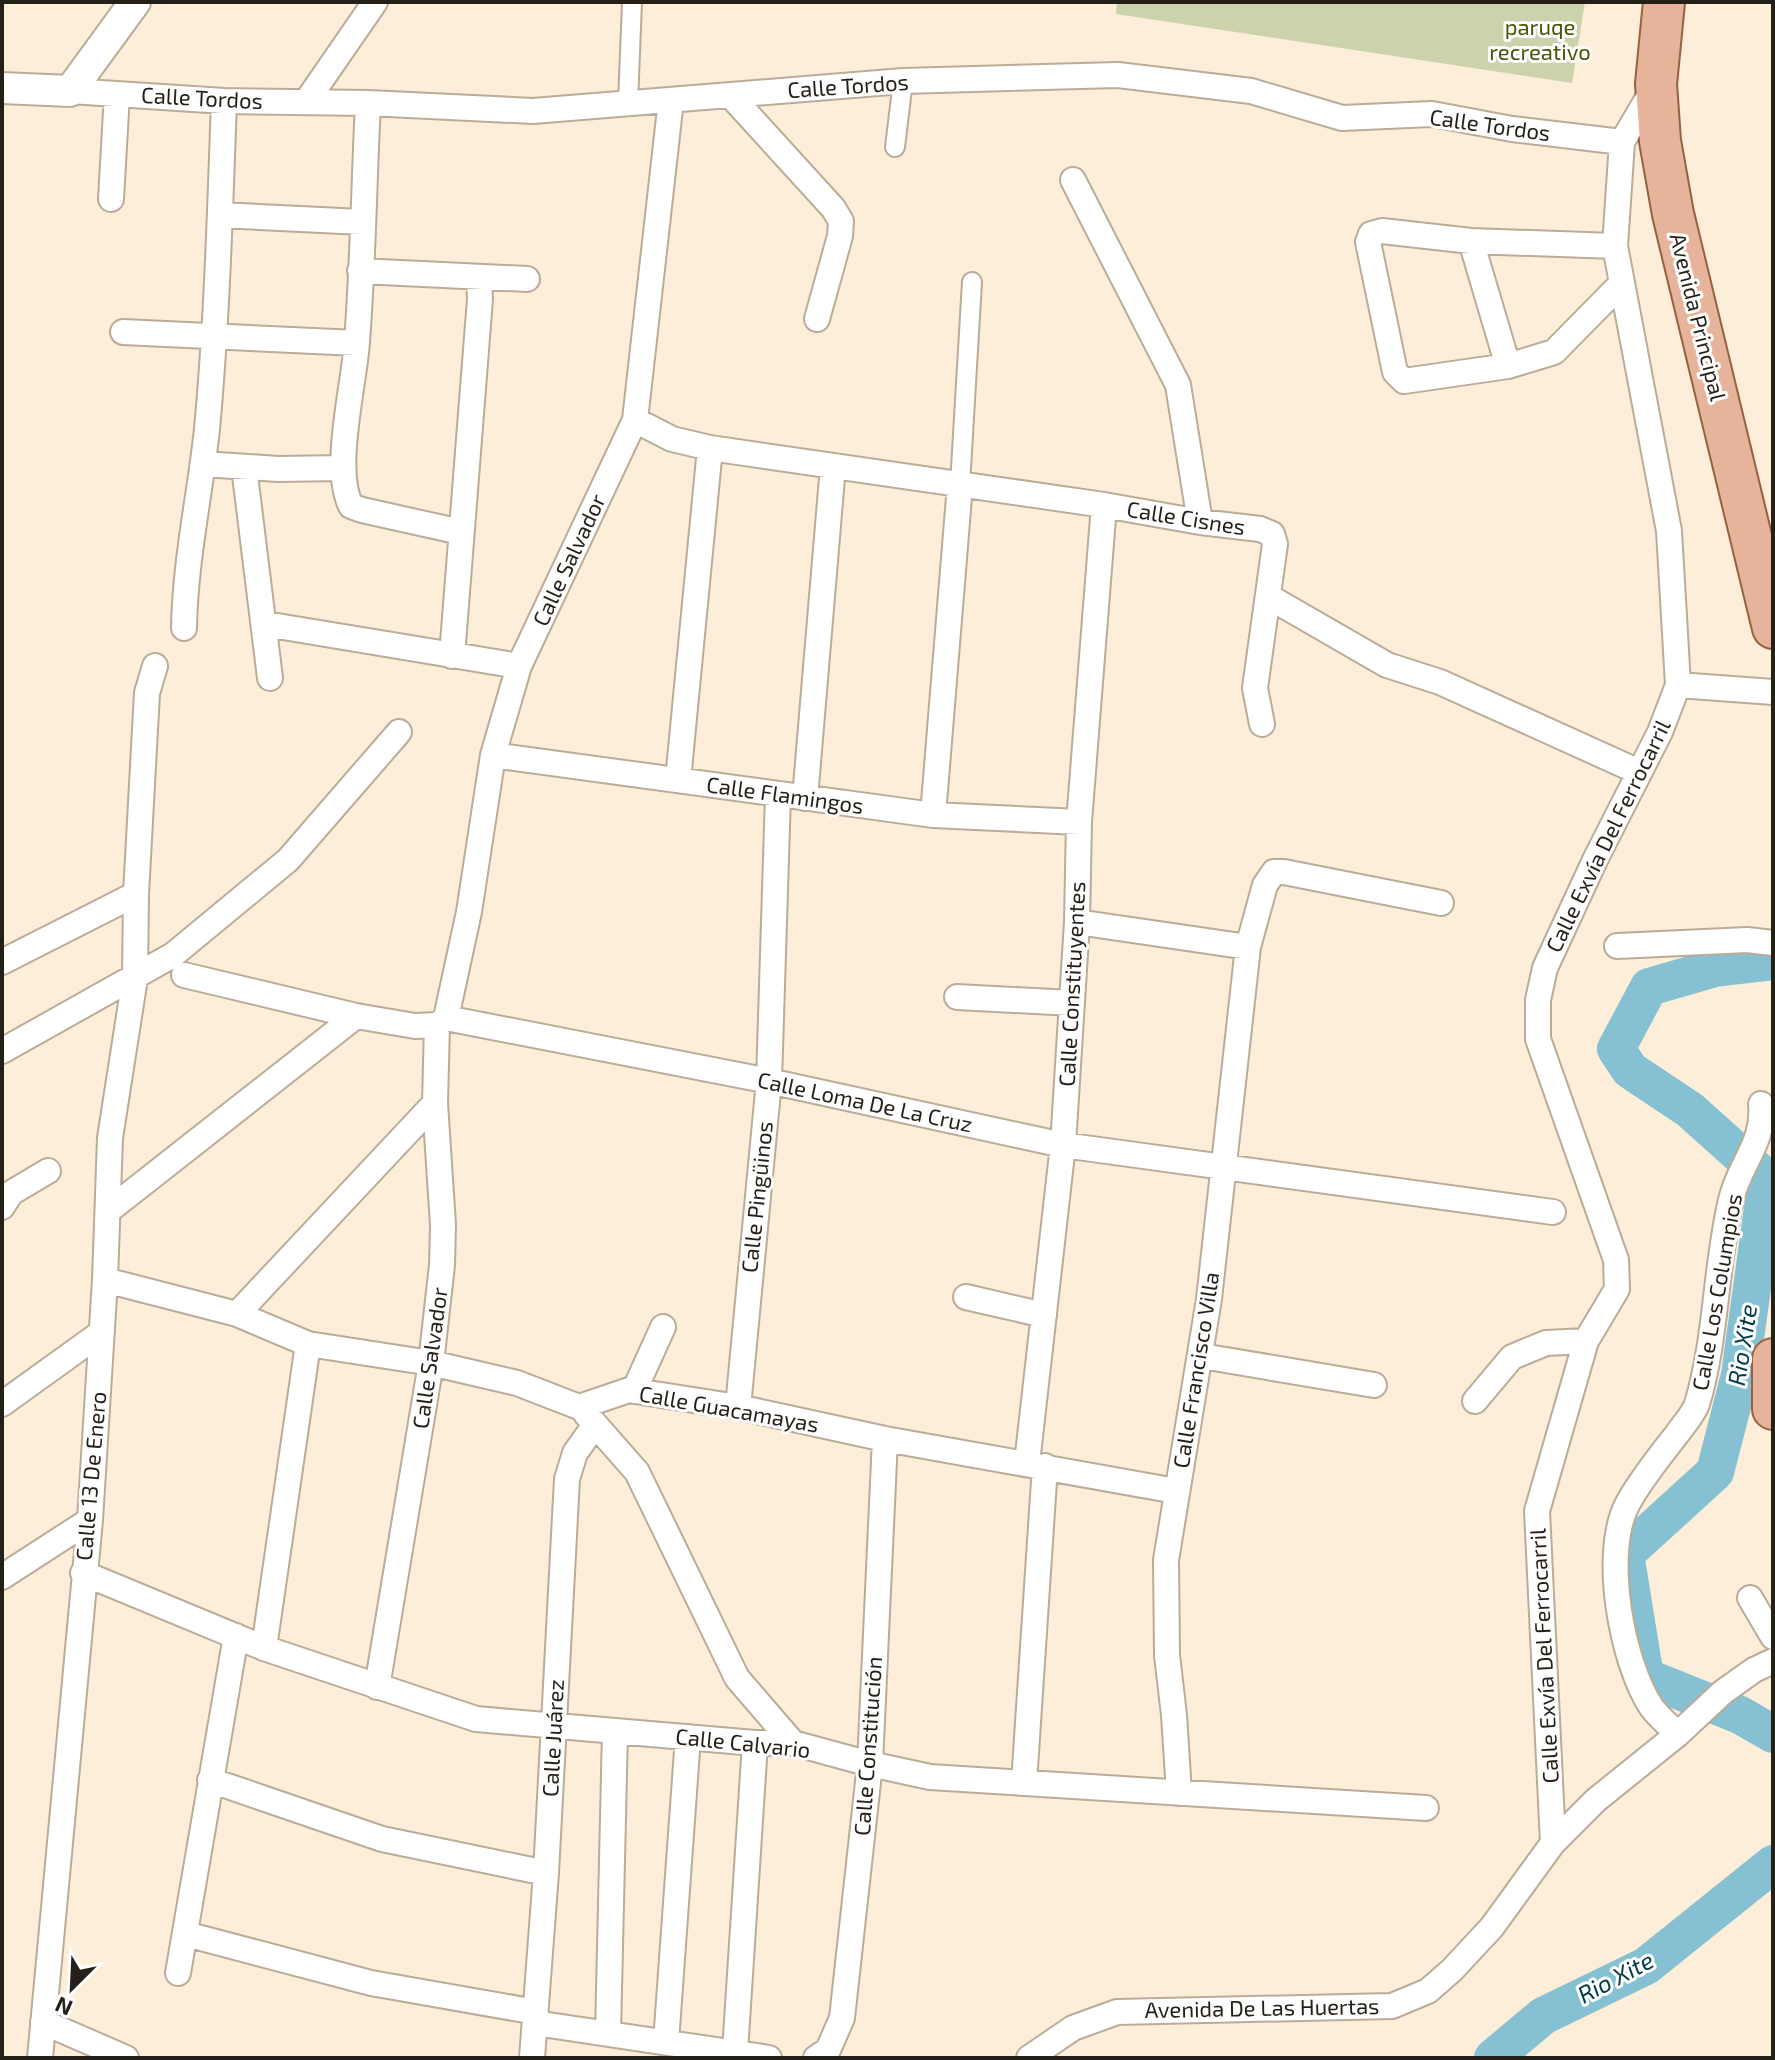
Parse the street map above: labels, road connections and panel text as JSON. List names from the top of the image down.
{
  "streets": {
    "main road": ["Avenida Principal"],
    "street": [
      "Calle Tordos",
      "Calle Cisnes",
      "Calle Salvador",
      "Calle Flamingos",
      "Calle Exvía Del Ferrocarril",
      "Calle Constituyentes",
      "Calle Loma De La Cruz",
      "Calle Pingüinos",
      "Calle Los Columpios",
      "Calle Francisco Villa",
      "Calle Guacamayas",
      "Calle 13 De Enero",
      "Calle Juárez",
      "Calle Calvario",
      "Calle Constitución",
      "Avenida De Las Huertas"
    ]
  },
  "crossings": [
    ["Calle Tordos", "Calle Salvador"],
    ["Calle Tordos", "Calle Exvía Del Ferrocarril"],
    ["Calle Cisnes", "Calle Salvador"],
    ["Calle Cisnes", "Calle Constituyentes"],
    ["Calle Salvador", "Calle Flamingos"],
    ["Calle Salvador", "Calle Loma De La Cruz"],
    ["Calle Salvador", "Calle Calvario"],
    ["Calle Flamingos", "Calle Constituyentes"],
    ["Calle Flamingos", "Calle Pingüinos"],
    ["Calle Exvía Del Ferrocarril", "Avenida De Las Huertas"],
    ["Calle Constituyentes", "Calle Loma De La Cruz"],
    ["Calle Constituyentes", "Calle Guacamayas"],
    ["Calle Constituyentes", "Calle Calvario"],
    ["Calle Loma De La Cruz", "Calle Pingüinos"],
    ["Calle Loma De La Cruz", "Calle Francisco Villa"],
    ["Calle Pingüinos", "Calle Guacamayas"],
    ["Calle Los Columpios", "Avenida De Las Huertas"],
    ["Calle Francisco Villa", "Calle Guacamayas"],
    ["Calle Francisco Villa", "Calle Calvario"],
    ["Calle Guacamayas", "Calle Juárez"],
    ["Calle Guacamayas", "Calle Constitución"],
    ["Calle 13 De Enero", "Calle Calvario"],
    ["Calle Juárez", "Calle Calvario"],
    ["Calle Calvario", "Calle Constitución"]
  ],
  "water": ["Rio Xite"],
  "parks": ["paruqe recreativo"],
  "north": "bottom left"
}
